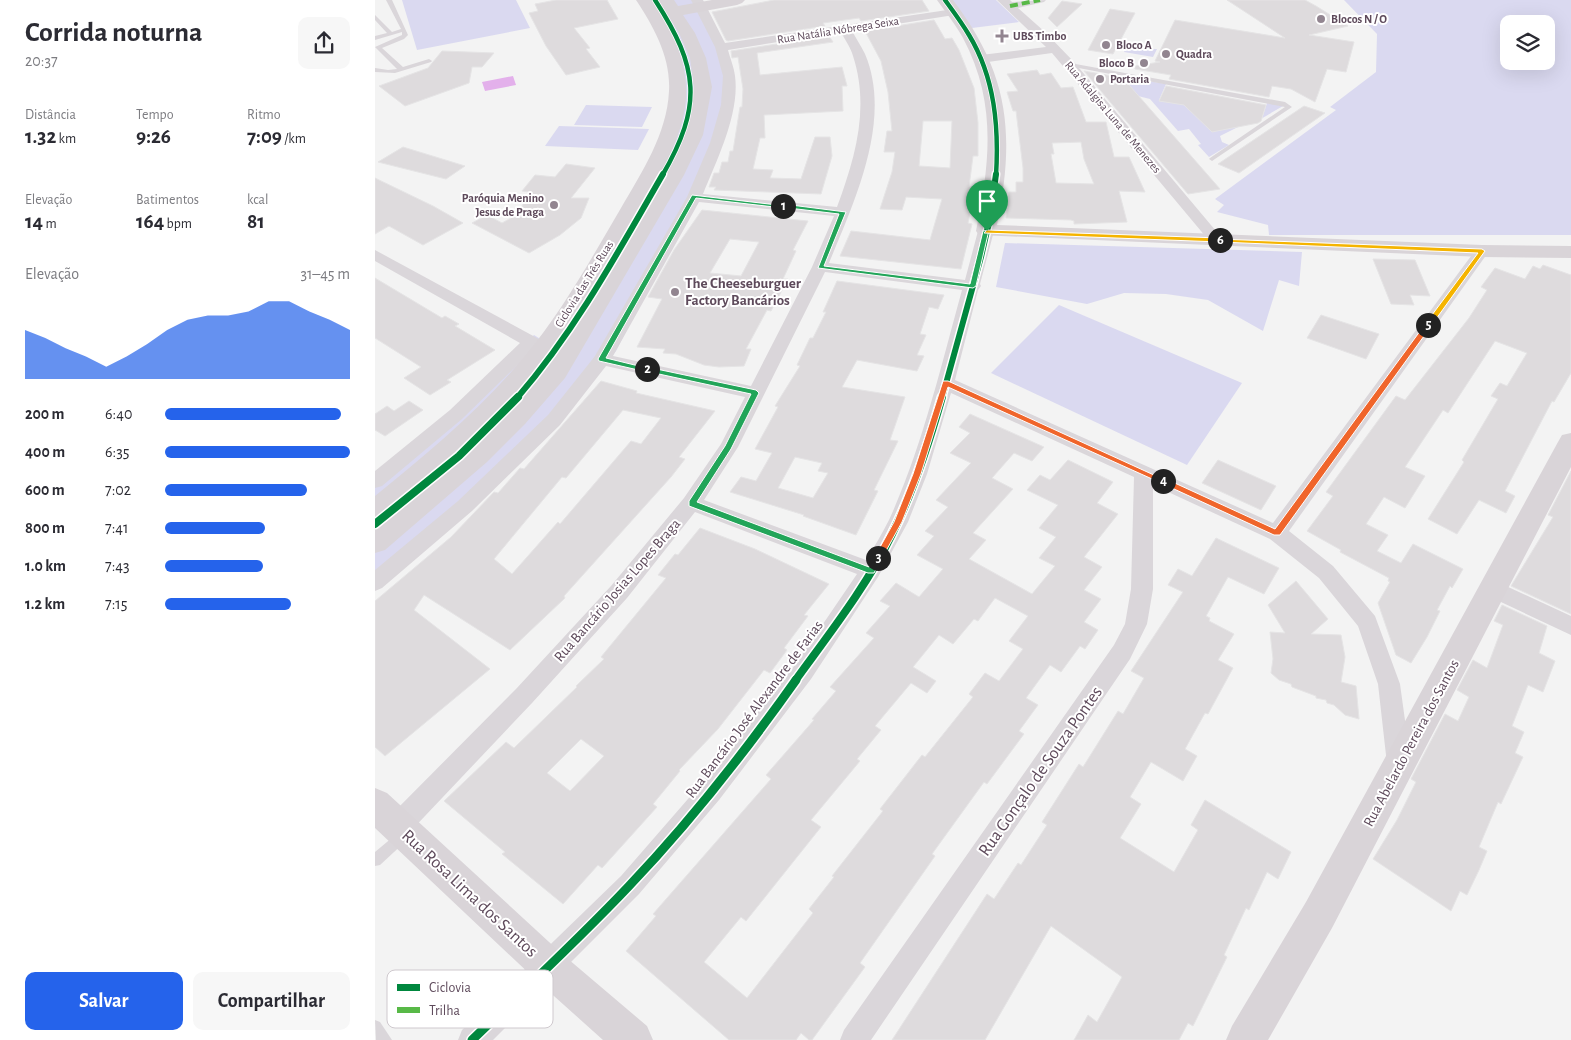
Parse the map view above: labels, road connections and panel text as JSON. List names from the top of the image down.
{
  "streets": {
    "main road": ["Rua Abelardo Pereira dos Santos", "Rua Rosa Lima dos Santos"],
    "street": [
      "Rua Natália Nóbrega Seixa",
      "Rua Adalgisa Luna de Menezes",
      "Rua Bancário Josias Lopes Braga",
      "Rua Bancário José Alexandre de Farias",
      "Rua Gonçalo de Souza Pontes"
    ],
    "cycle path": ["Ciclovia das Três Ruas"]
  },
  "crossings": [
    ["Rua Natália Nóbrega Seixa", "Rua Bancário Josias Lopes Braga"],
    ["Rua Bancário Josias Lopes Braga", "Rua Rosa Lima dos Santos"],
    ["Rua Bancário José Alexandre de Farias", "Rua Rosa Lima dos Santos"]
  ],
  "places": {
    "other": [
      "Blocos N / O",
      "Bloco A",
      "Quadra",
      "Bloco B",
      "Portaria",
      "Paróquia Menino Jesus de Praga",
      "The Cheeseburguer Factory Bancários"
    ],
    "health": ["UBS Timbo"]
  },
  "legend": ["Ciclovia", "Trilha"],
  "page": {
    "heading": ["Corrida noturna", "20:37"],
    "stats": [
      ["Distância", "1.32 km"],
      ["Tempo", "9:26"],
      ["Ritmo", "7:09 /km"],
      ["Elevação", "14 m"],
      ["Batimentos", "164 bpm"],
      ["kcal", "81"]
    ],
    "pins": [
      "1",
      "6",
      "5",
      "2",
      "4",
      "3"
    ],
    "chart": ["Elevação", "31–45 m"],
    "list": [
      {
        "name": "200 m",
        "note": "6:40"
      },
      {
        "name": "400 m",
        "note": "6:35"
      },
      {
        "name": "600 m",
        "note": "7:02"
      },
      {
        "name": "800 m",
        "note": "7:41"
      },
      {
        "name": "1.0 km",
        "note": "7:43"
      },
      {
        "name": "1.2 km",
        "note": "7:15"
      }
    ],
    "buttons": ["Salvar", "Compartilhar"]
  }
}
